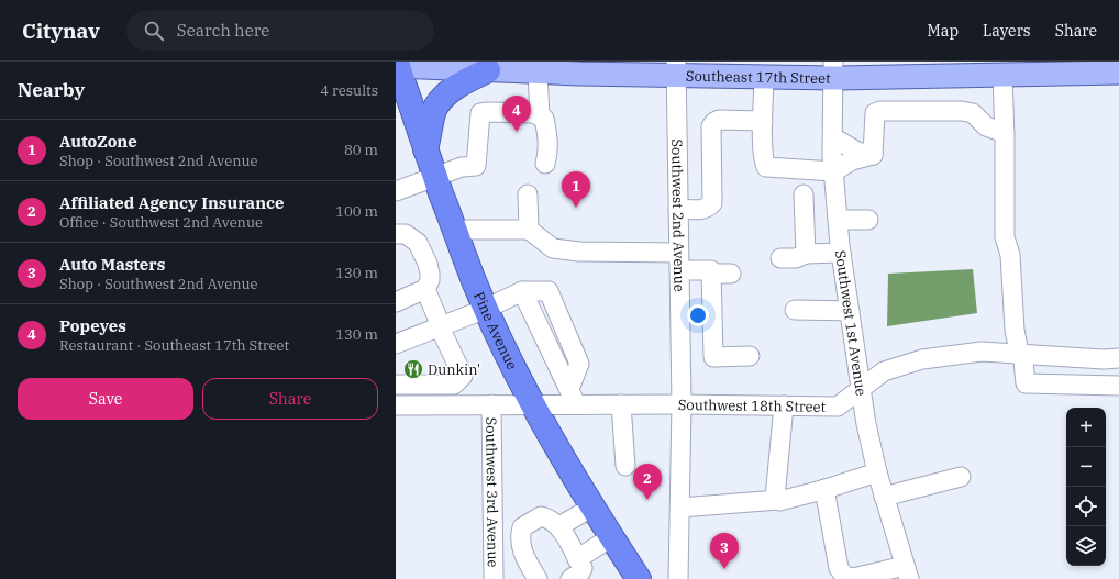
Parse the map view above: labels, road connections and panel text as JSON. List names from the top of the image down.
{
  "streets": {
    "highway": ["Pine Avenue"],
    "main road": ["Southeast 17th Street"],
    "street": [
      "Southwest 2nd Avenue",
      "Southwest 1st Avenue",
      "Southwest 18th Street",
      "Southwest 3rd Avenue"
    ]
  },
  "crossings": [
    ["Southeast 17th Street", "Southwest 2nd Avenue"],
    ["Southeast 17th Street", "Southwest 1st Avenue"],
    ["Southeast 17th Street", "Pine Avenue"],
    ["Southwest 2nd Avenue", "Southwest 18th Street"],
    ["Southwest 1st Avenue", "Southwest 18th Street"],
    ["Pine Avenue", "Southwest 18th Street"],
    ["Southwest 18th Street", "Southwest 3rd Avenue"]
  ],
  "places": {
    "restaurant": ["Dunkin'"]
  },
  "page": {
    "header": "Citynav",
    "search": "Search here",
    "nav": ["Map", "Layers", "Share"],
    "heading": ["Nearby", "4 results"],
    "pins": [
      "4",
      "1",
      "2",
      "3"
    ],
    "list": [
      {
        "mark": "1",
        "name": "AutoZone",
        "note": "Shop · Southwest 2nd Avenue",
        "value": "80 m"
      },
      {
        "mark": "2",
        "name": "Affiliated Agency Insurance",
        "note": "Office · Southwest 2nd Avenue",
        "value": "100 m"
      },
      {
        "mark": "3",
        "name": "Auto Masters",
        "note": "Shop · Southwest 2nd Avenue",
        "value": "130 m"
      },
      {
        "mark": "4",
        "name": "Popeyes",
        "note": "Restaurant · Southeast 17th Street",
        "value": "130 m"
      }
    ],
    "buttons": ["Save", "Share"],
    "map_buttons": ["+", "−"]
  }
}
